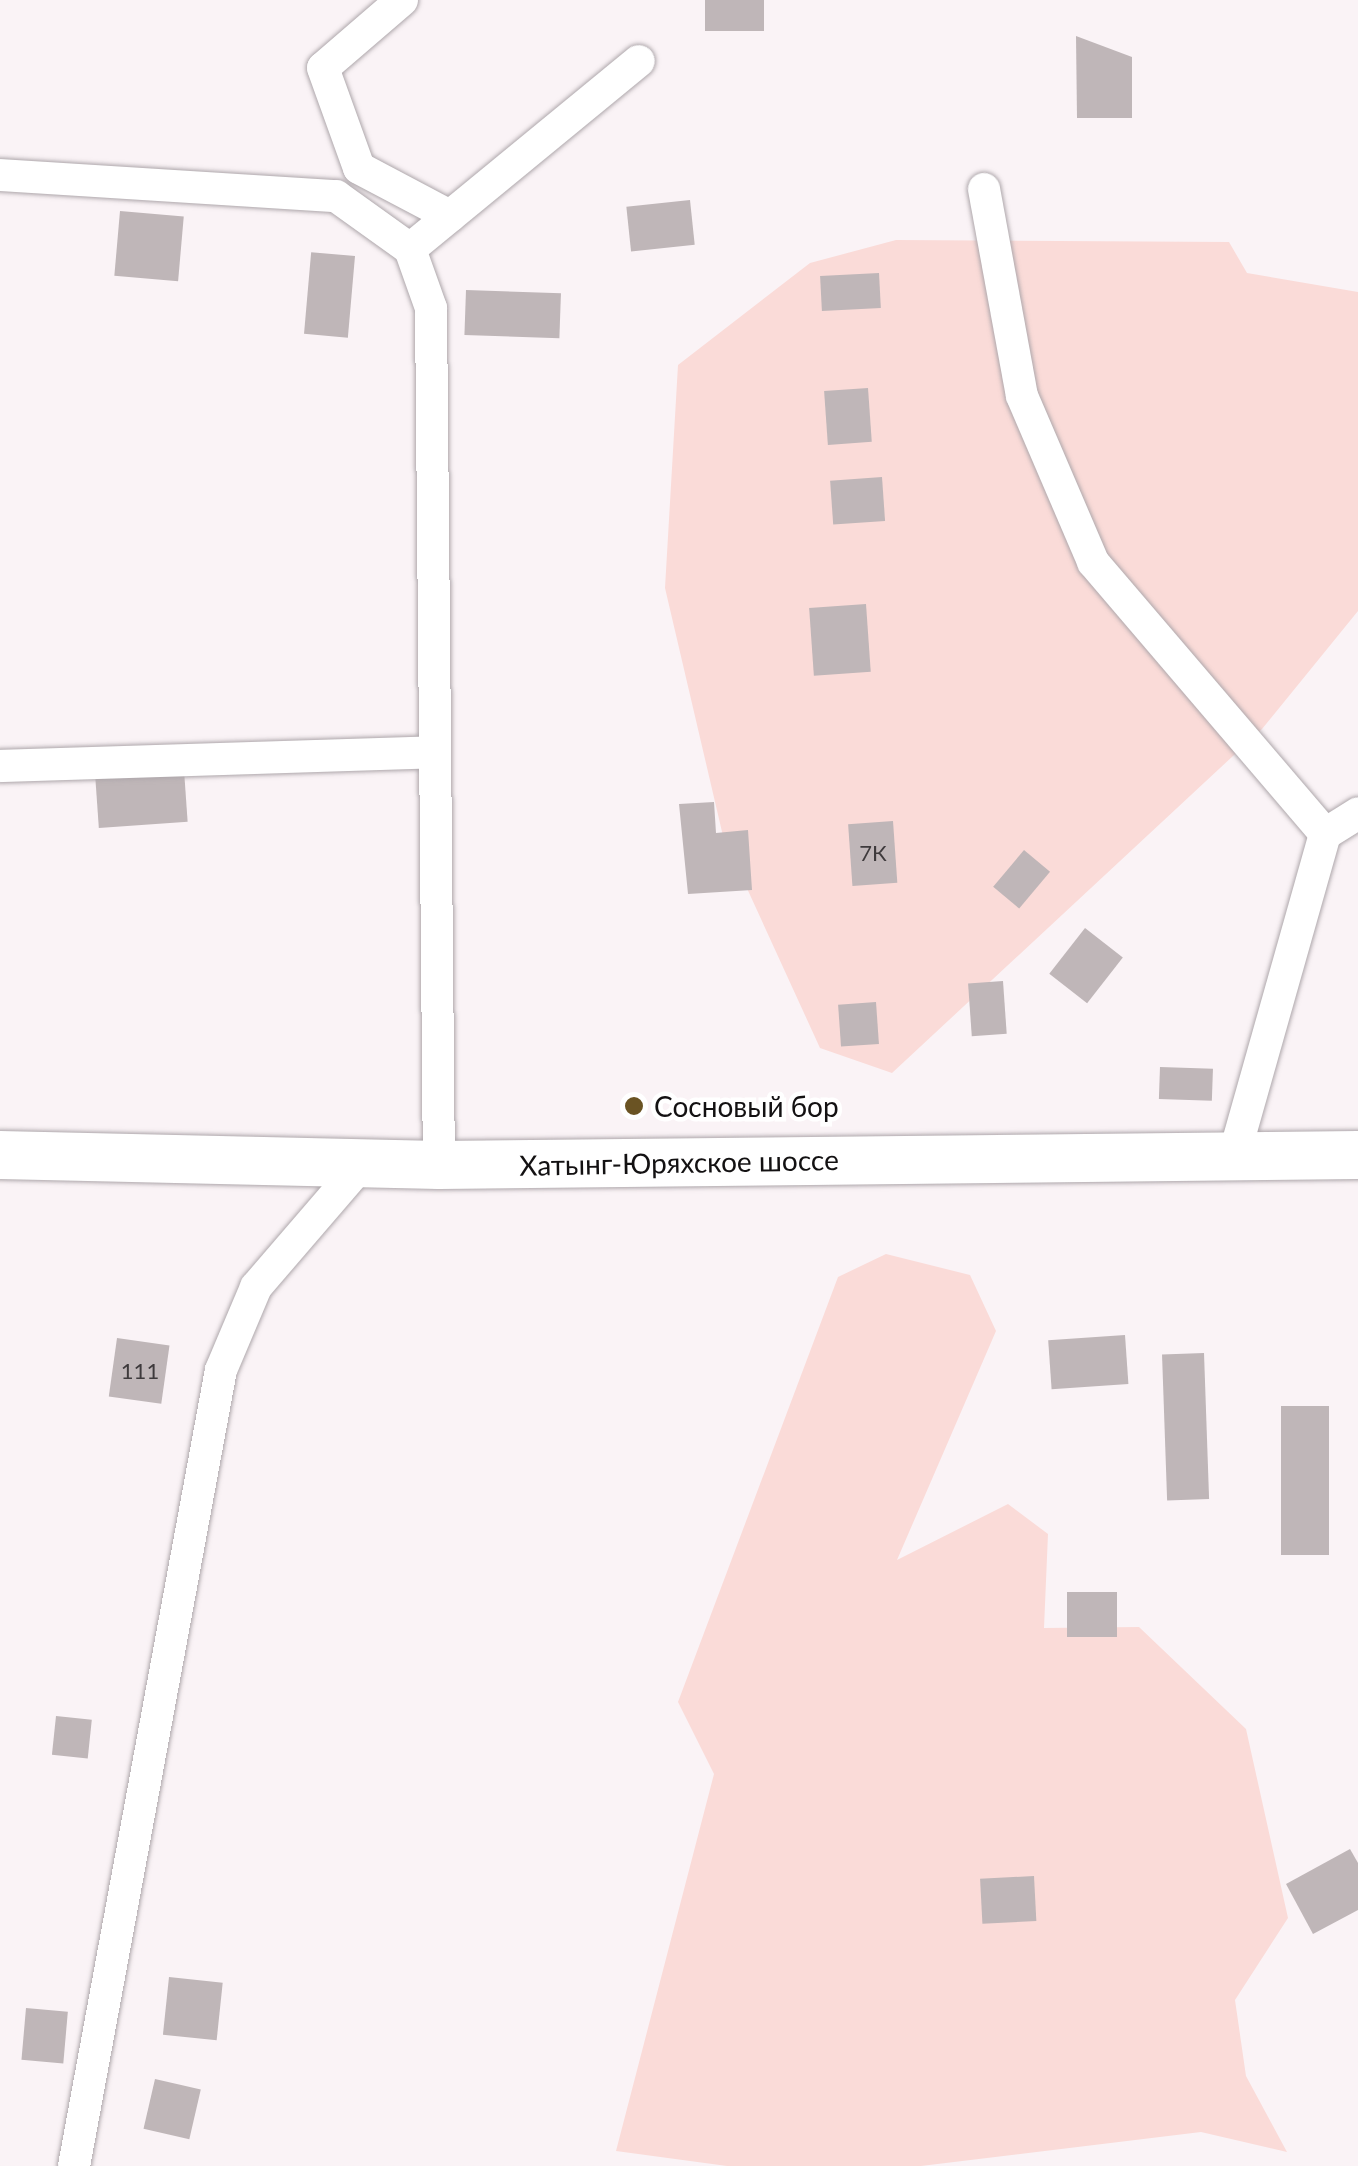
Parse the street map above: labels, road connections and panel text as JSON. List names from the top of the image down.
{
  "streets": {
    "main road": ["Хатынг-Юряхское шоссе"]
  },
  "places": ["Сосновый бор"],
  "house_numbers": ["7К", "111"]
}
